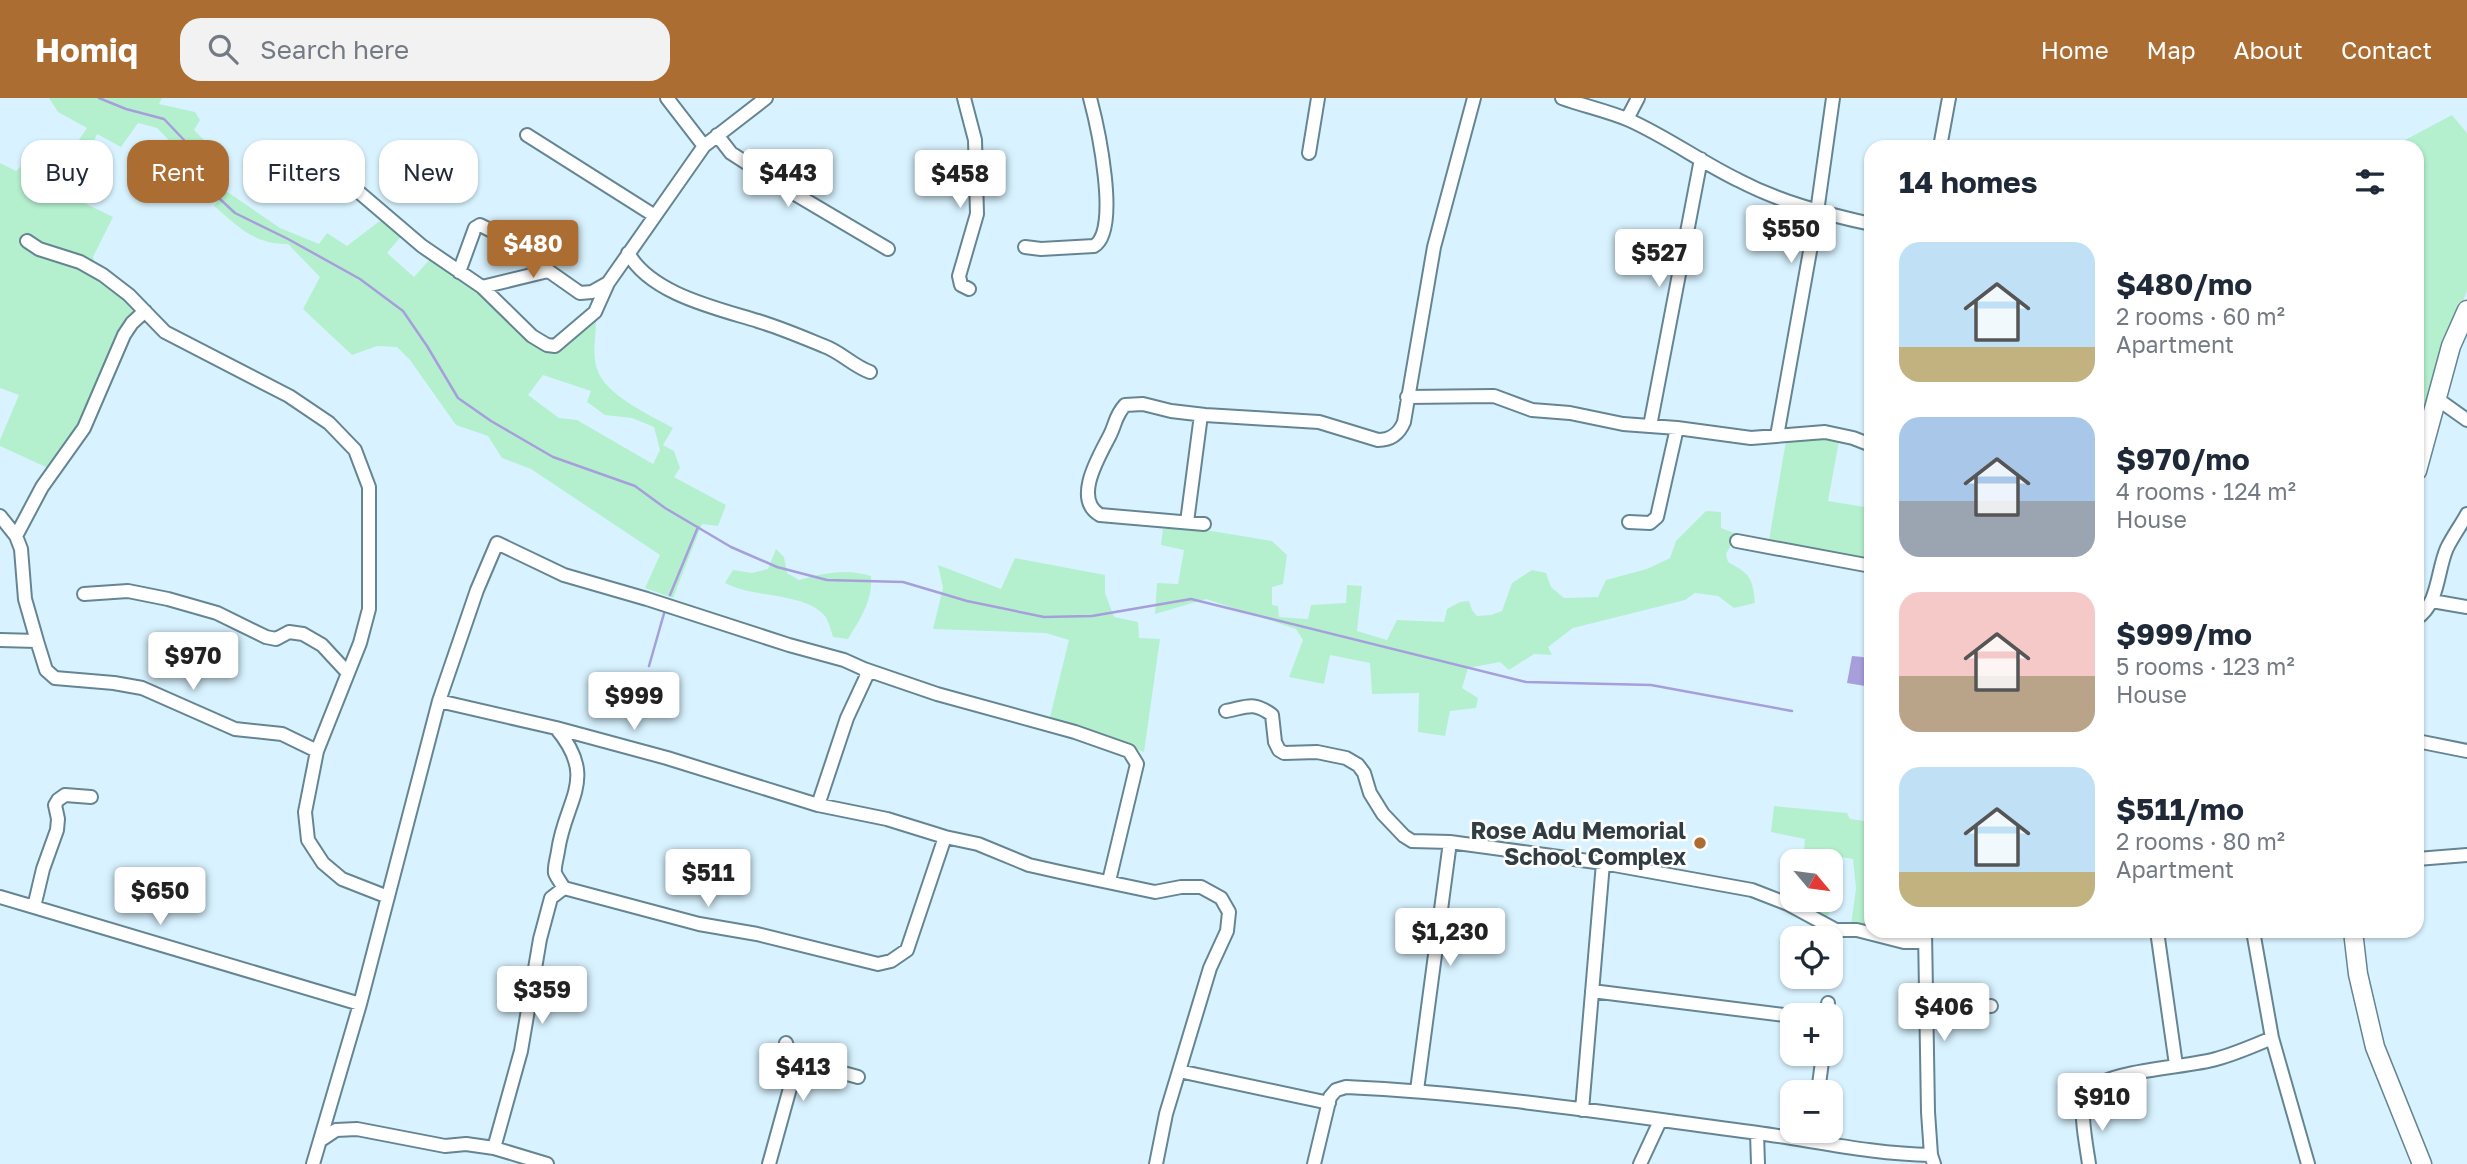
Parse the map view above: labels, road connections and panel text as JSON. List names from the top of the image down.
{
  "places": ["Rose Adu Memorial School Complex"],
  "north": "bottom right",
  "page": {
    "header": "Homiq",
    "search": "Search here",
    "nav": [
      "Home",
      "Map",
      "About",
      "Contact"
    ],
    "chip": [
      "Buy",
      "Rent",
      "Filters",
      "New"
    ],
    "heading": "14 homes",
    "price": [
      "$443",
      "$458",
      "$550",
      "$480",
      "$527",
      "$970",
      "$999",
      "$511",
      "$650",
      "$1,230",
      "$359",
      "$406",
      "$413",
      "$910"
    ],
    "list": [
      {
        "name": "$480/mo",
        "note": "2 rooms · 60 m² · Apartment"
      },
      {
        "name": "$970/mo",
        "note": "4 rooms · 124 m² · House"
      },
      {
        "name": "$999/mo",
        "note": "5 rooms · 123 m² · House"
      },
      {
        "name": "$511/mo",
        "note": "2 rooms · 80 m² · Apartment"
      }
    ],
    "map_buttons": ["+", "−"]
  }
}
